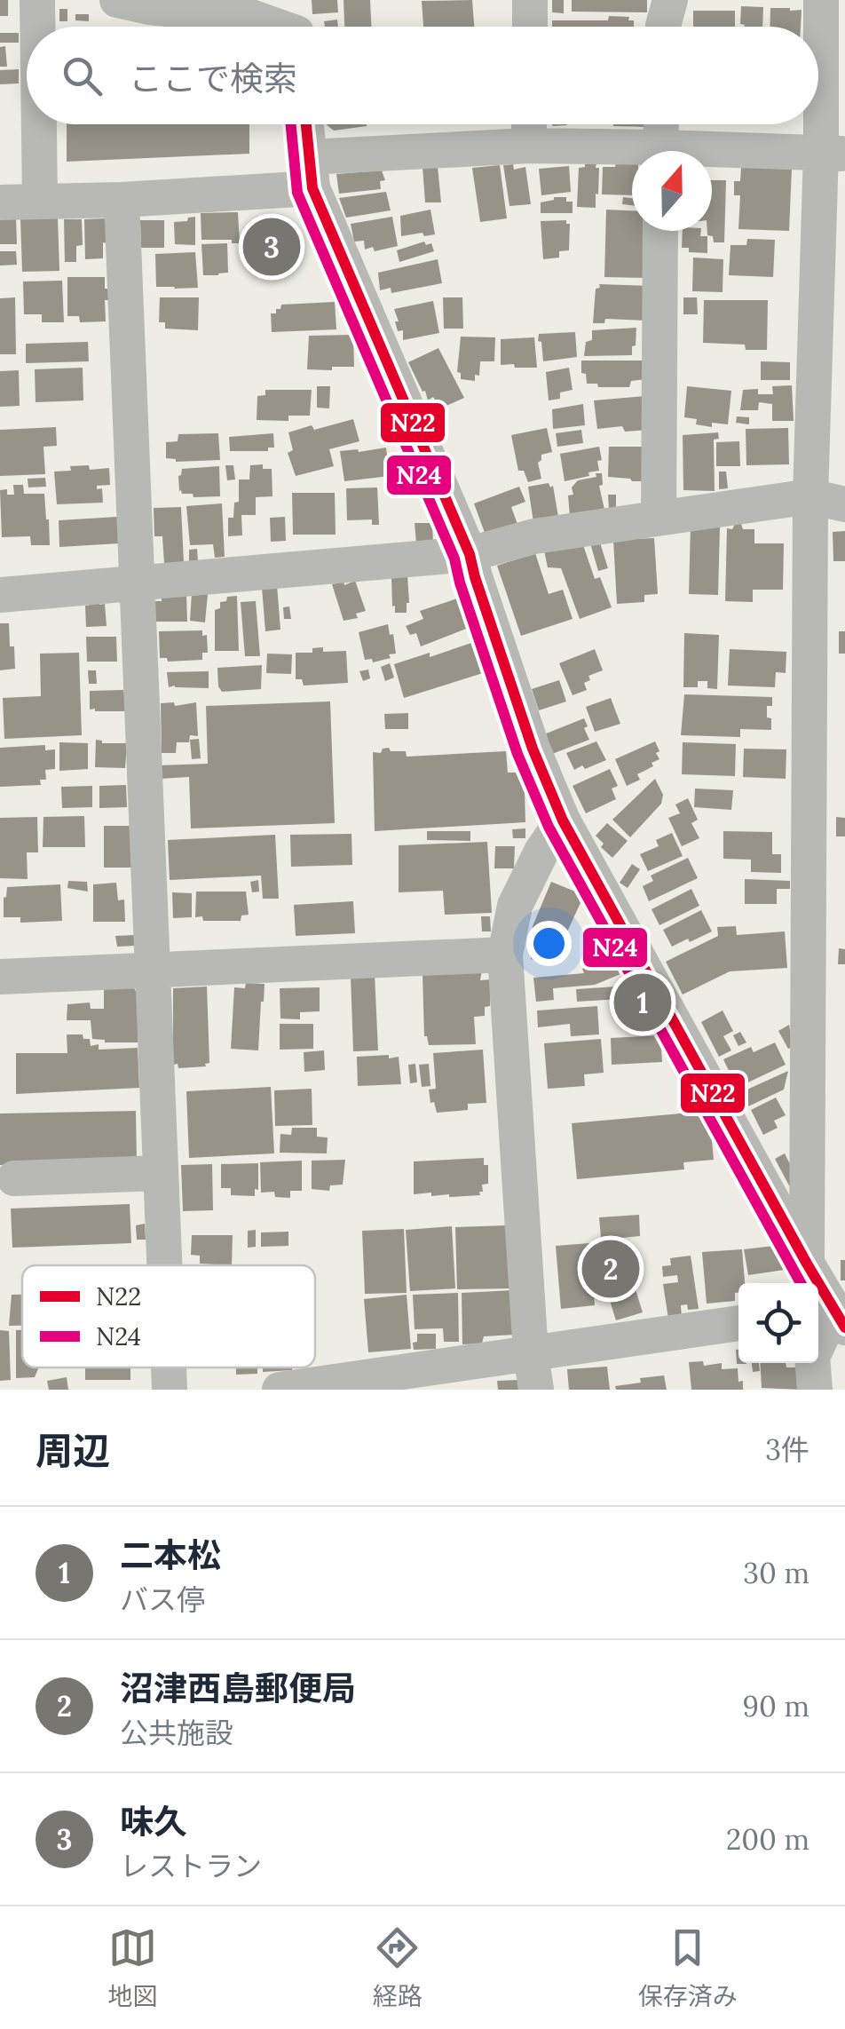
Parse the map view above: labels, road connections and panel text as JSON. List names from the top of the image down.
{
  "lines": ["transit line N22", "transit line N24"],
  "legend": ["N22", "N24"],
  "north": "top",
  "page": {
    "search": "ここで検索",
    "pins": ["3", "1", "2"],
    "heading": ["周辺", "3件"],
    "list": [
      {
        "mark": "1",
        "name": "二本松",
        "note": "バス停",
        "value": "30 m"
      },
      {
        "mark": "2",
        "name": "沼津西島郵便局",
        "note": "公共施設",
        "value": "90 m"
      },
      {
        "mark": "3",
        "name": "味久",
        "note": "レストラン",
        "value": "200 m"
      }
    ],
    "nav": ["地図", "経路", "保存済み"]
  }
}
